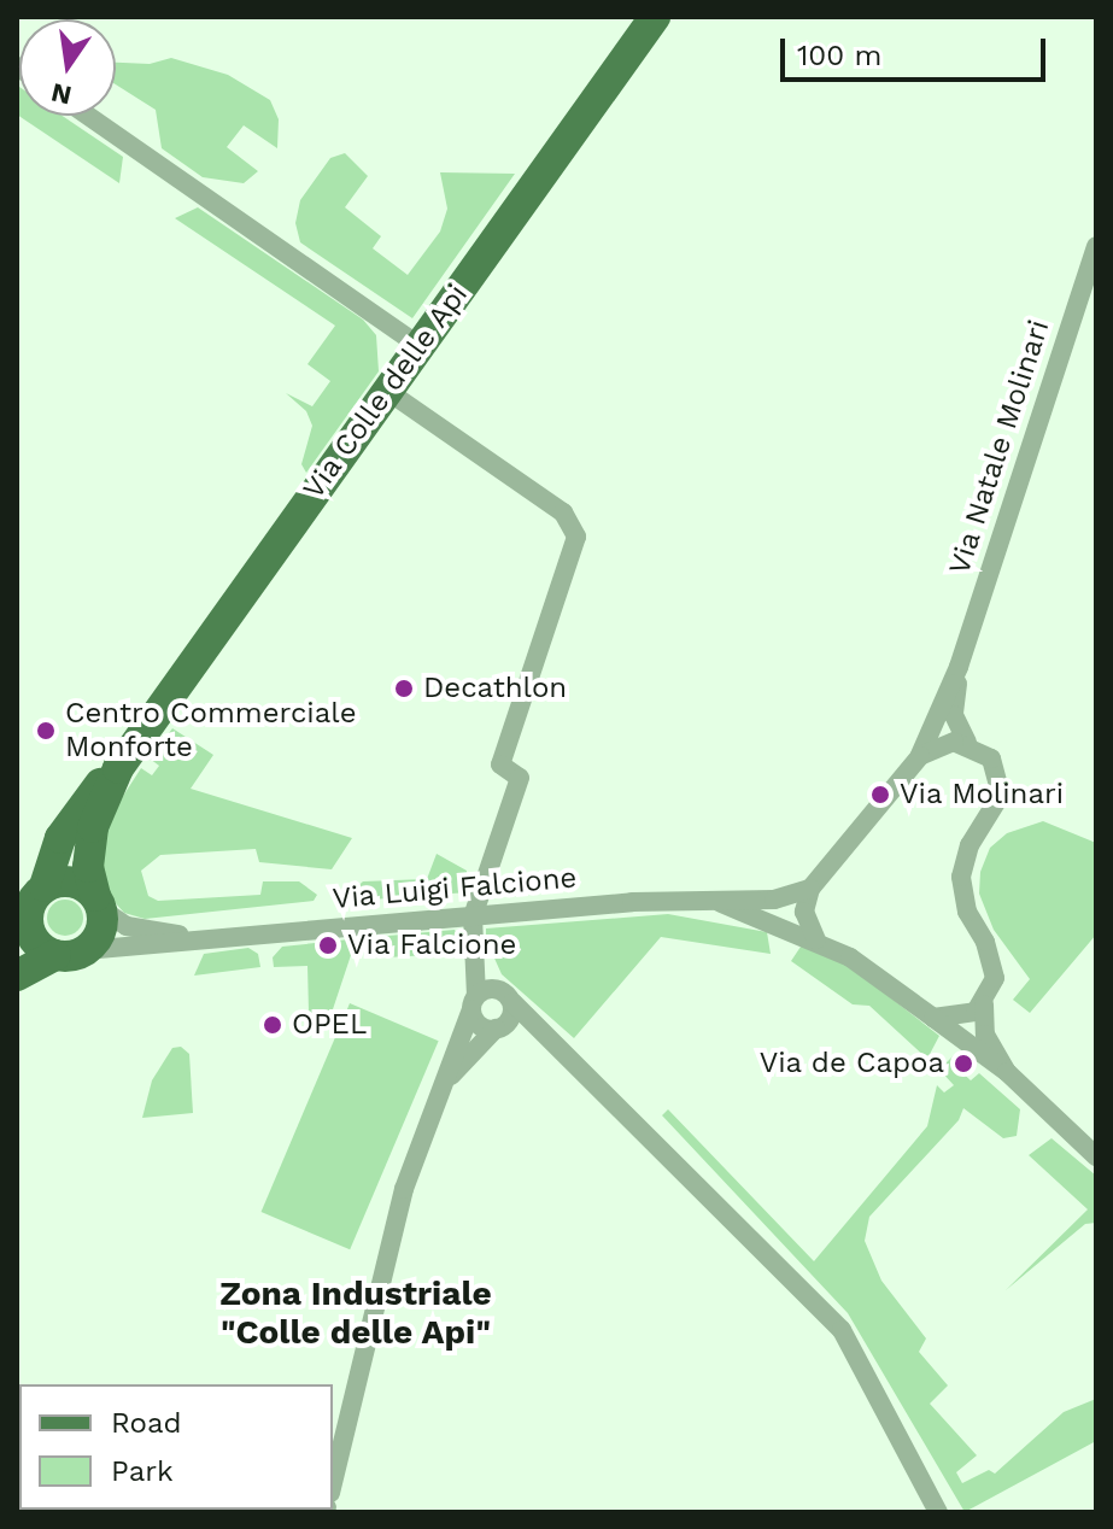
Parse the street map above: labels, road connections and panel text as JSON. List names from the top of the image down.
{
  "streets": {
    "main road": ["Via Colle delle Api"],
    "street": ["Via Natale Molinari", "Via Luigi Falcione"]
  },
  "crossings": [
    ["Via Colle delle Api", "Via Luigi Falcione"],
    ["Via Natale Molinari", "Via Luigi Falcione"]
  ],
  "districts": ["Zona Industriale \"Colle delle Api\""],
  "places": [
    "Decathlon",
    "Centro Commerciale Monforte",
    "Via Molinari",
    "Via Falcione",
    "OPEL",
    "Via de Capoa"
  ],
  "legend": ["Road", "Park"],
  "scale_bar": "100 m",
  "north": "bottom"
}
